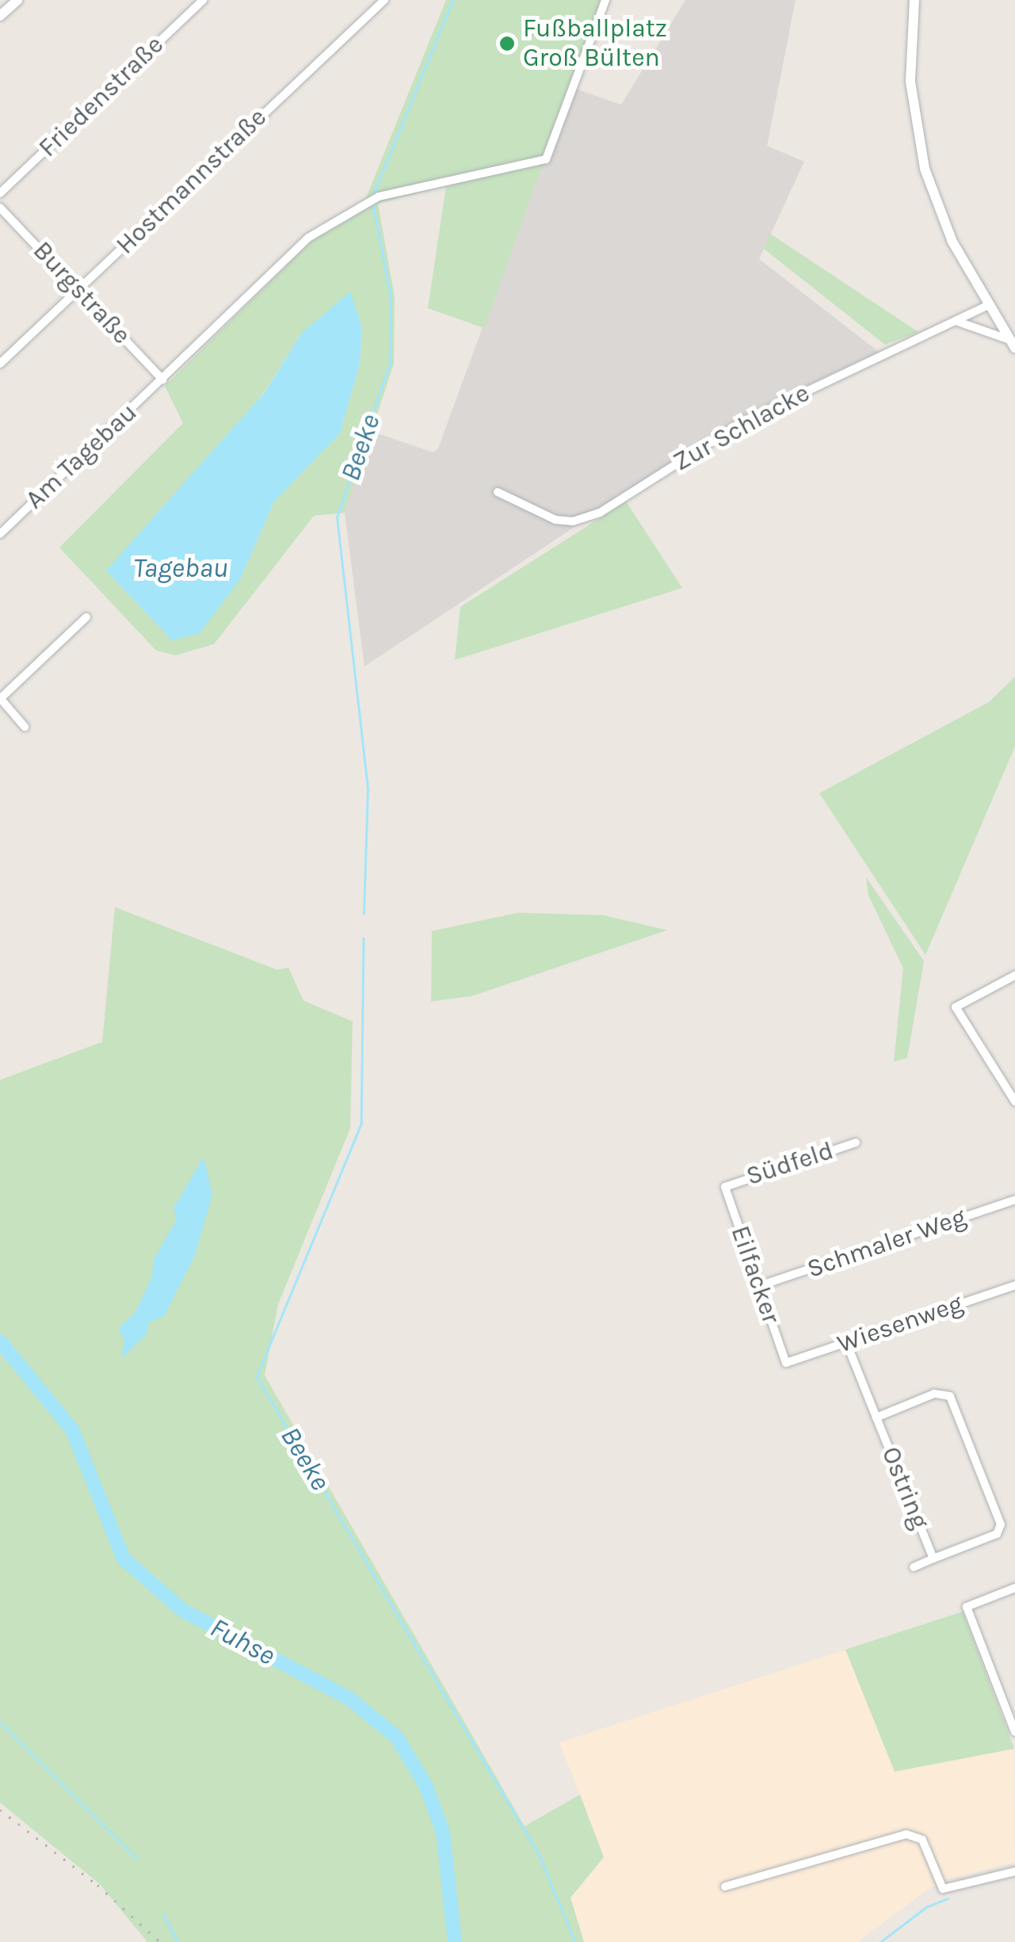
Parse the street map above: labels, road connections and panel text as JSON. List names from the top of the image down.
{
  "streets": {
    "street": [
      "Friedenstraße",
      "Hostmannstraße",
      "Burgstraße",
      "Zur Schlacke",
      "Am Tagebau",
      "Südfeld",
      "Schmaler Weg",
      "Eilfacker",
      "Wiesenweg",
      "Ostring"
    ]
  },
  "crossings": [
    ["Hostmannstraße", "Burgstraße"],
    ["Burgstraße", "Am Tagebau"],
    ["Südfeld", "Eilfacker"],
    ["Schmaler Weg", "Eilfacker"],
    ["Eilfacker", "Wiesenweg"],
    ["Wiesenweg", "Ostring"]
  ],
  "water": ["Beeke", "Tagebau", "Fuhse"],
  "places": ["Fußballplatz Groß Bülten"]
}
